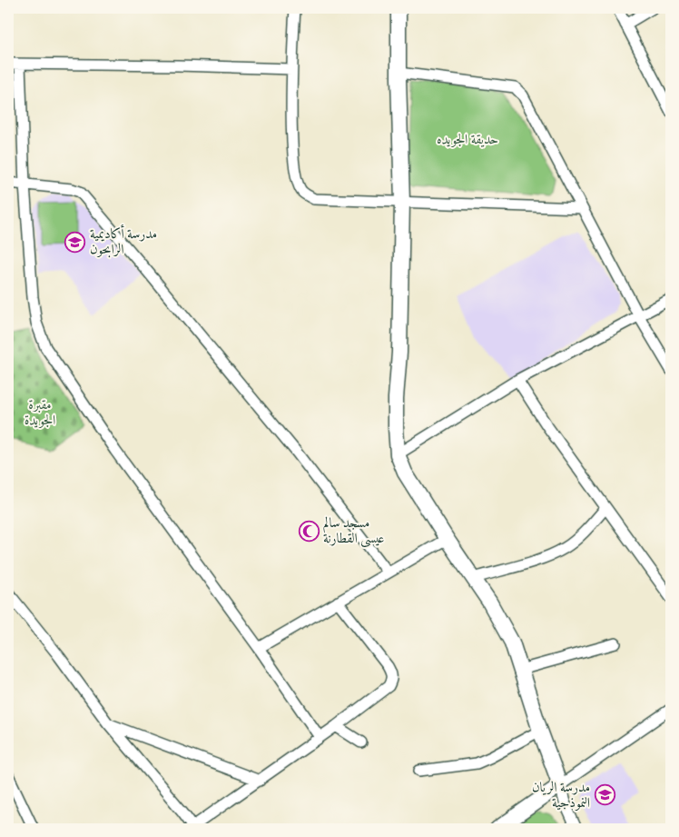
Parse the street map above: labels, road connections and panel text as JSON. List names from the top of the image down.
{
  "parks": ["حديقة الجويده", "مقبرة الجويدة"],
  "places": {
    "school or university": ["مدرسة أكاديمية الرابحون", "مدرسة الريان النموذجية"],
    "mosque": ["مسجد سالم عيسى القطارنة"]
  }
}
